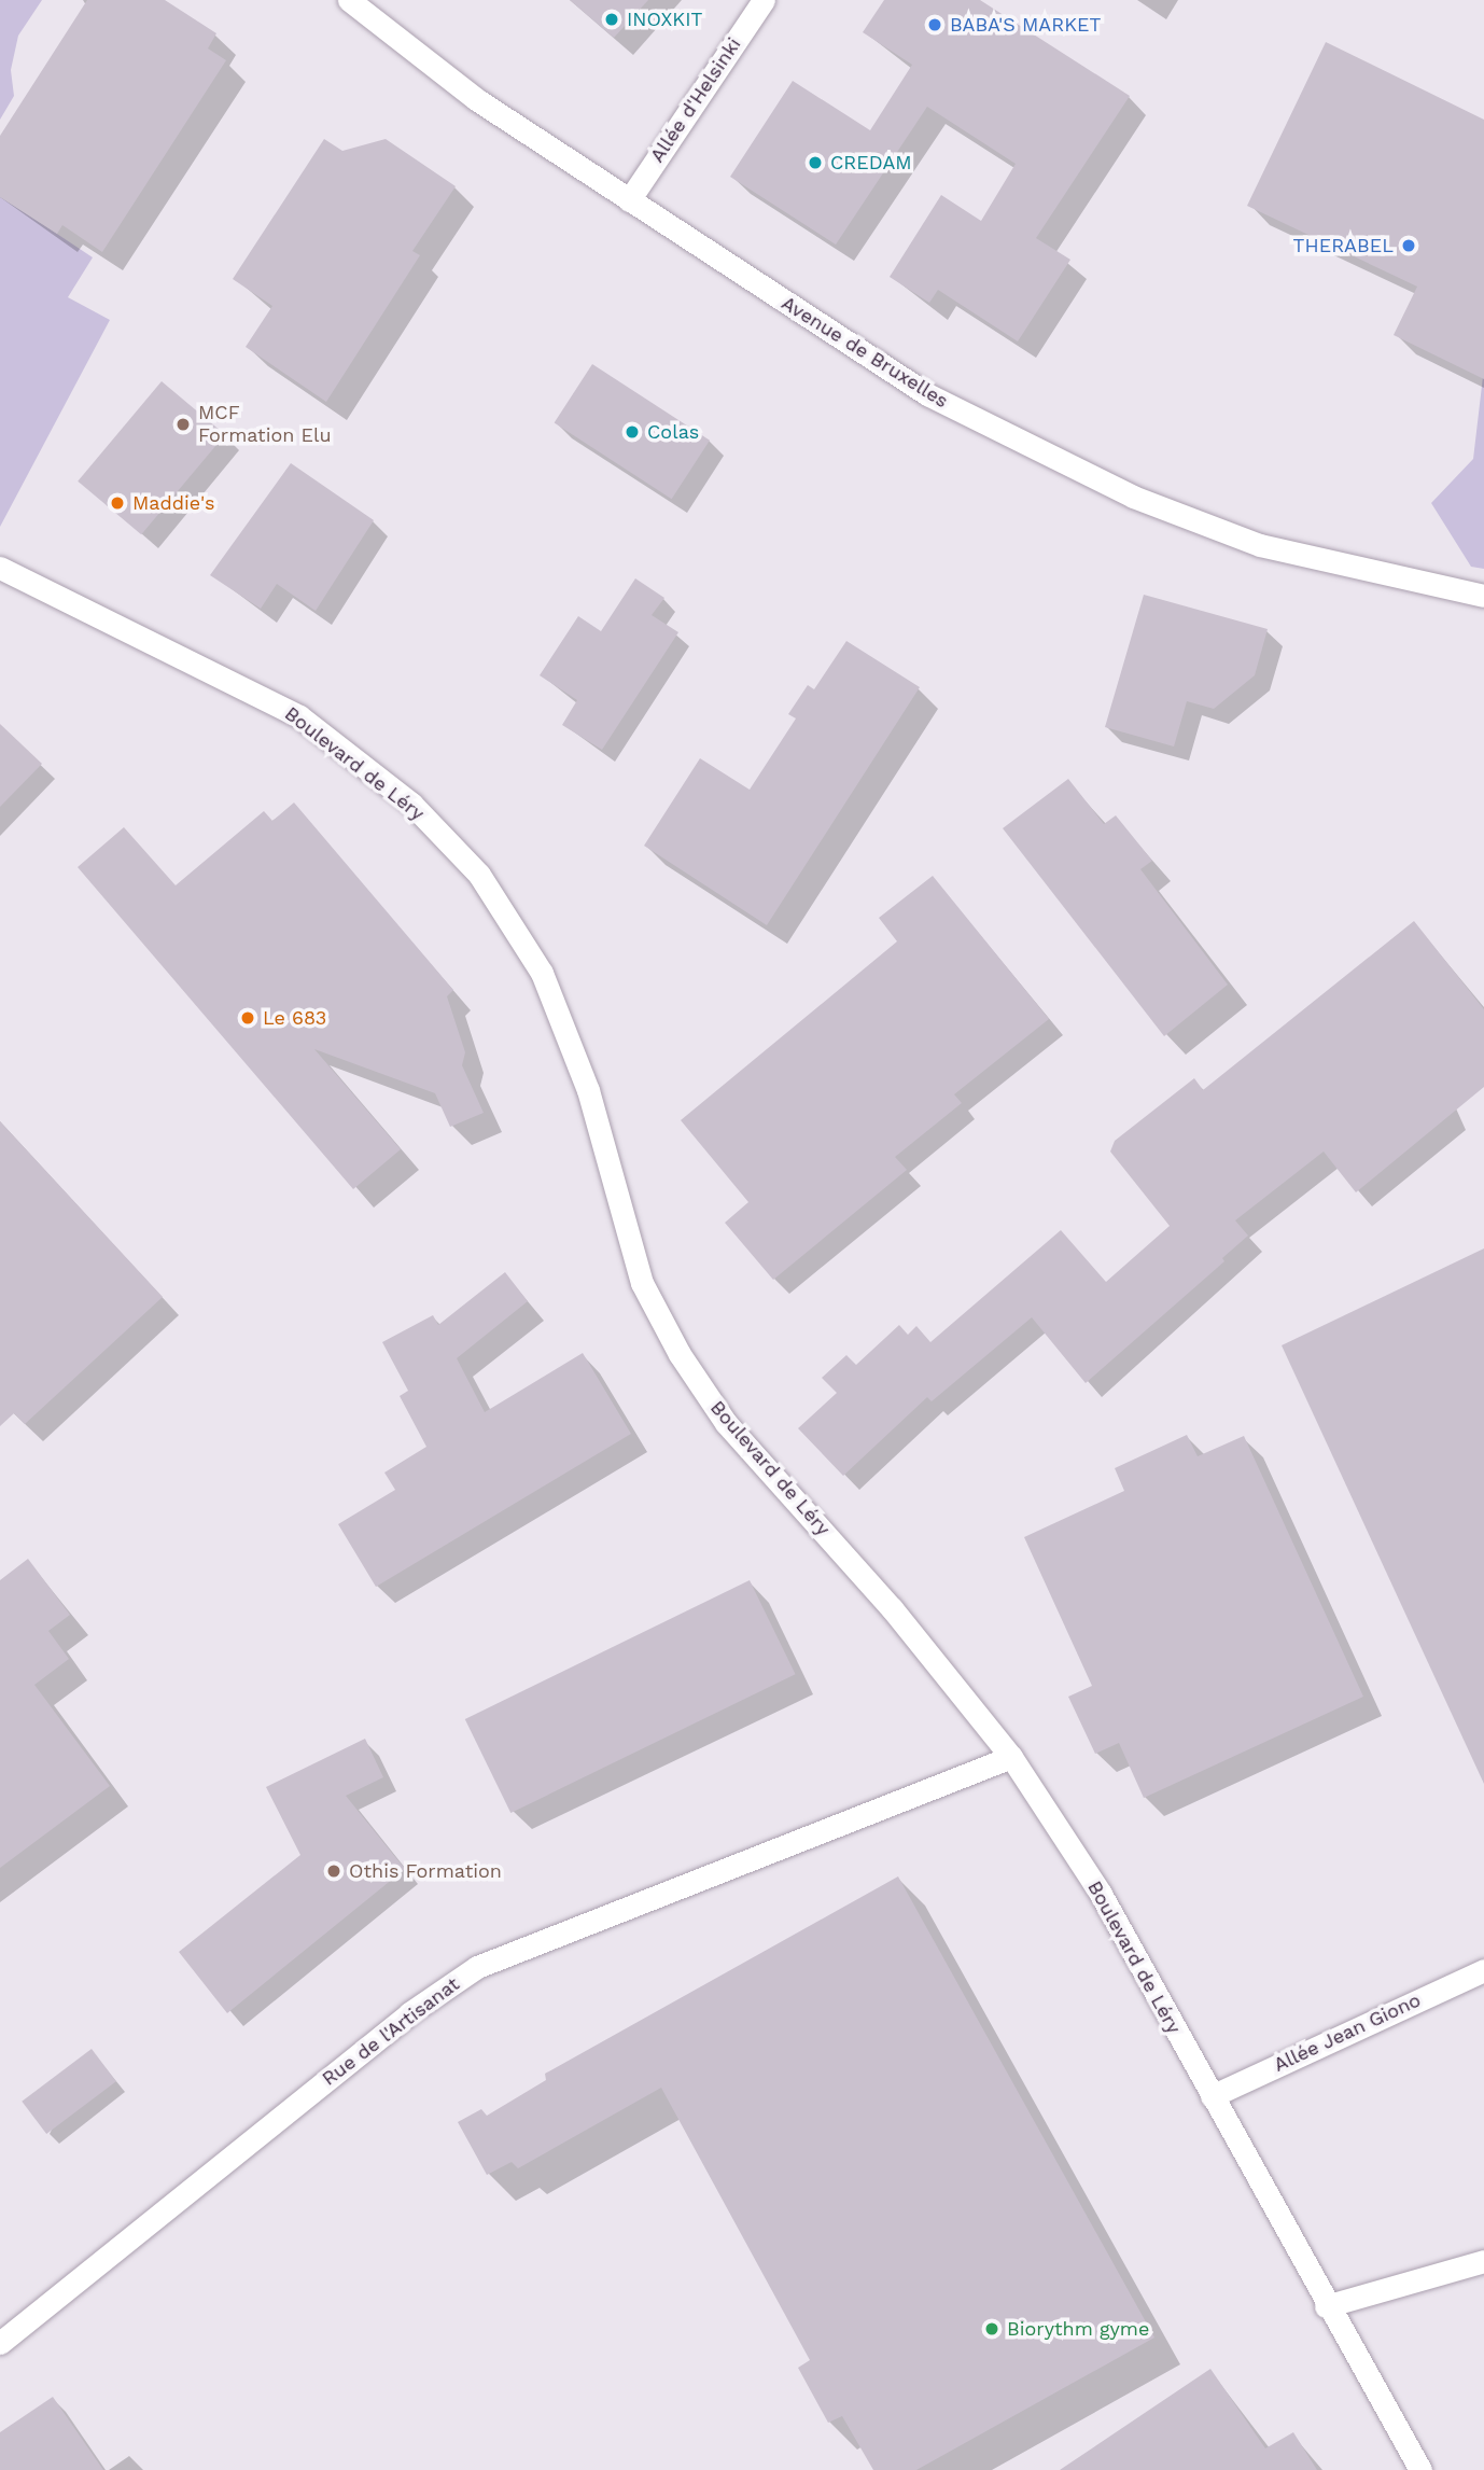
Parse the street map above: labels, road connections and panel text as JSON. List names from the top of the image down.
{
  "streets": {
    "street": [
      "Allée d'Helsinki",
      "Avenue de Bruxelles",
      "Boulevard de Léry",
      "Rue de l'Artisanat",
      "Allée Jean Giono"
    ]
  },
  "crossings": [
    ["Allée d'Helsinki", "Avenue de Bruxelles"],
    ["Boulevard de Léry", "Rue de l'Artisanat"],
    ["Boulevard de Léry", "Allée Jean Giono"]
  ],
  "places": [
    "INOXKIT",
    "BABA'S MARKET",
    "CREDAM",
    "THERABEL",
    "MCF Formation Elu",
    "Colas",
    "Maddie's",
    "Le 683",
    "Othis Formation",
    "Biorythm gyme"
  ]
}
